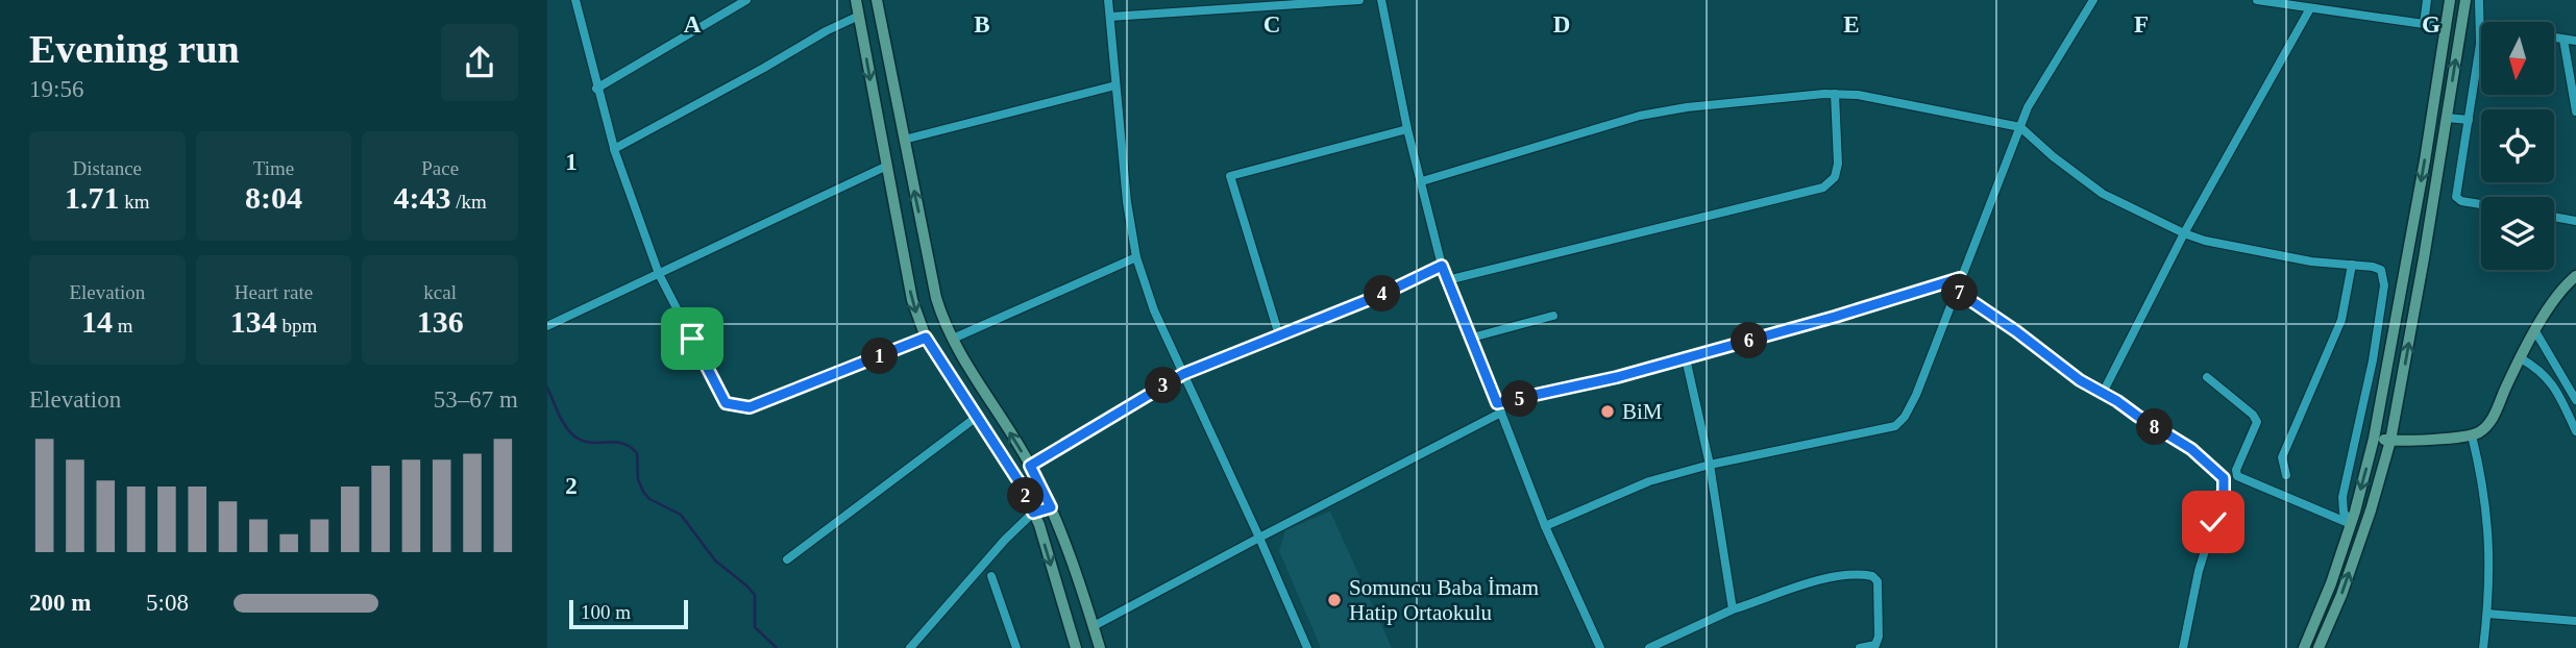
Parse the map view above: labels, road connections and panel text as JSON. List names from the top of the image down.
{
  "places": ["BiM", "Somuncu Baba İmam Hatip Ortaokulu"],
  "scale_bar": "100 m",
  "north": "bottom",
  "page": {
    "heading": ["Evening run", "19:56"],
    "stats": [
      ["Distance", "1.71 km"],
      ["Time", "8:04"],
      ["Pace", "4:43 /km"],
      ["Elevation", "14 m"],
      ["Heart rate", "134 bpm"],
      ["kcal", "136"]
    ],
    "pins": [
      "7",
      "4",
      "6",
      "1",
      "3",
      "5",
      "8",
      "2"
    ],
    "chart": ["Elevation", "53–67 m"],
    "list": [
      {
        "name": "200 m",
        "note": "5:08"
      }
    ],
    "scale": "100 m"
  },
  "grid": {
    "columns": [
      "A",
      "B",
      "C",
      "D",
      "E",
      "F",
      "G"
    ],
    "rows": ["1", "2"]
  }
}
